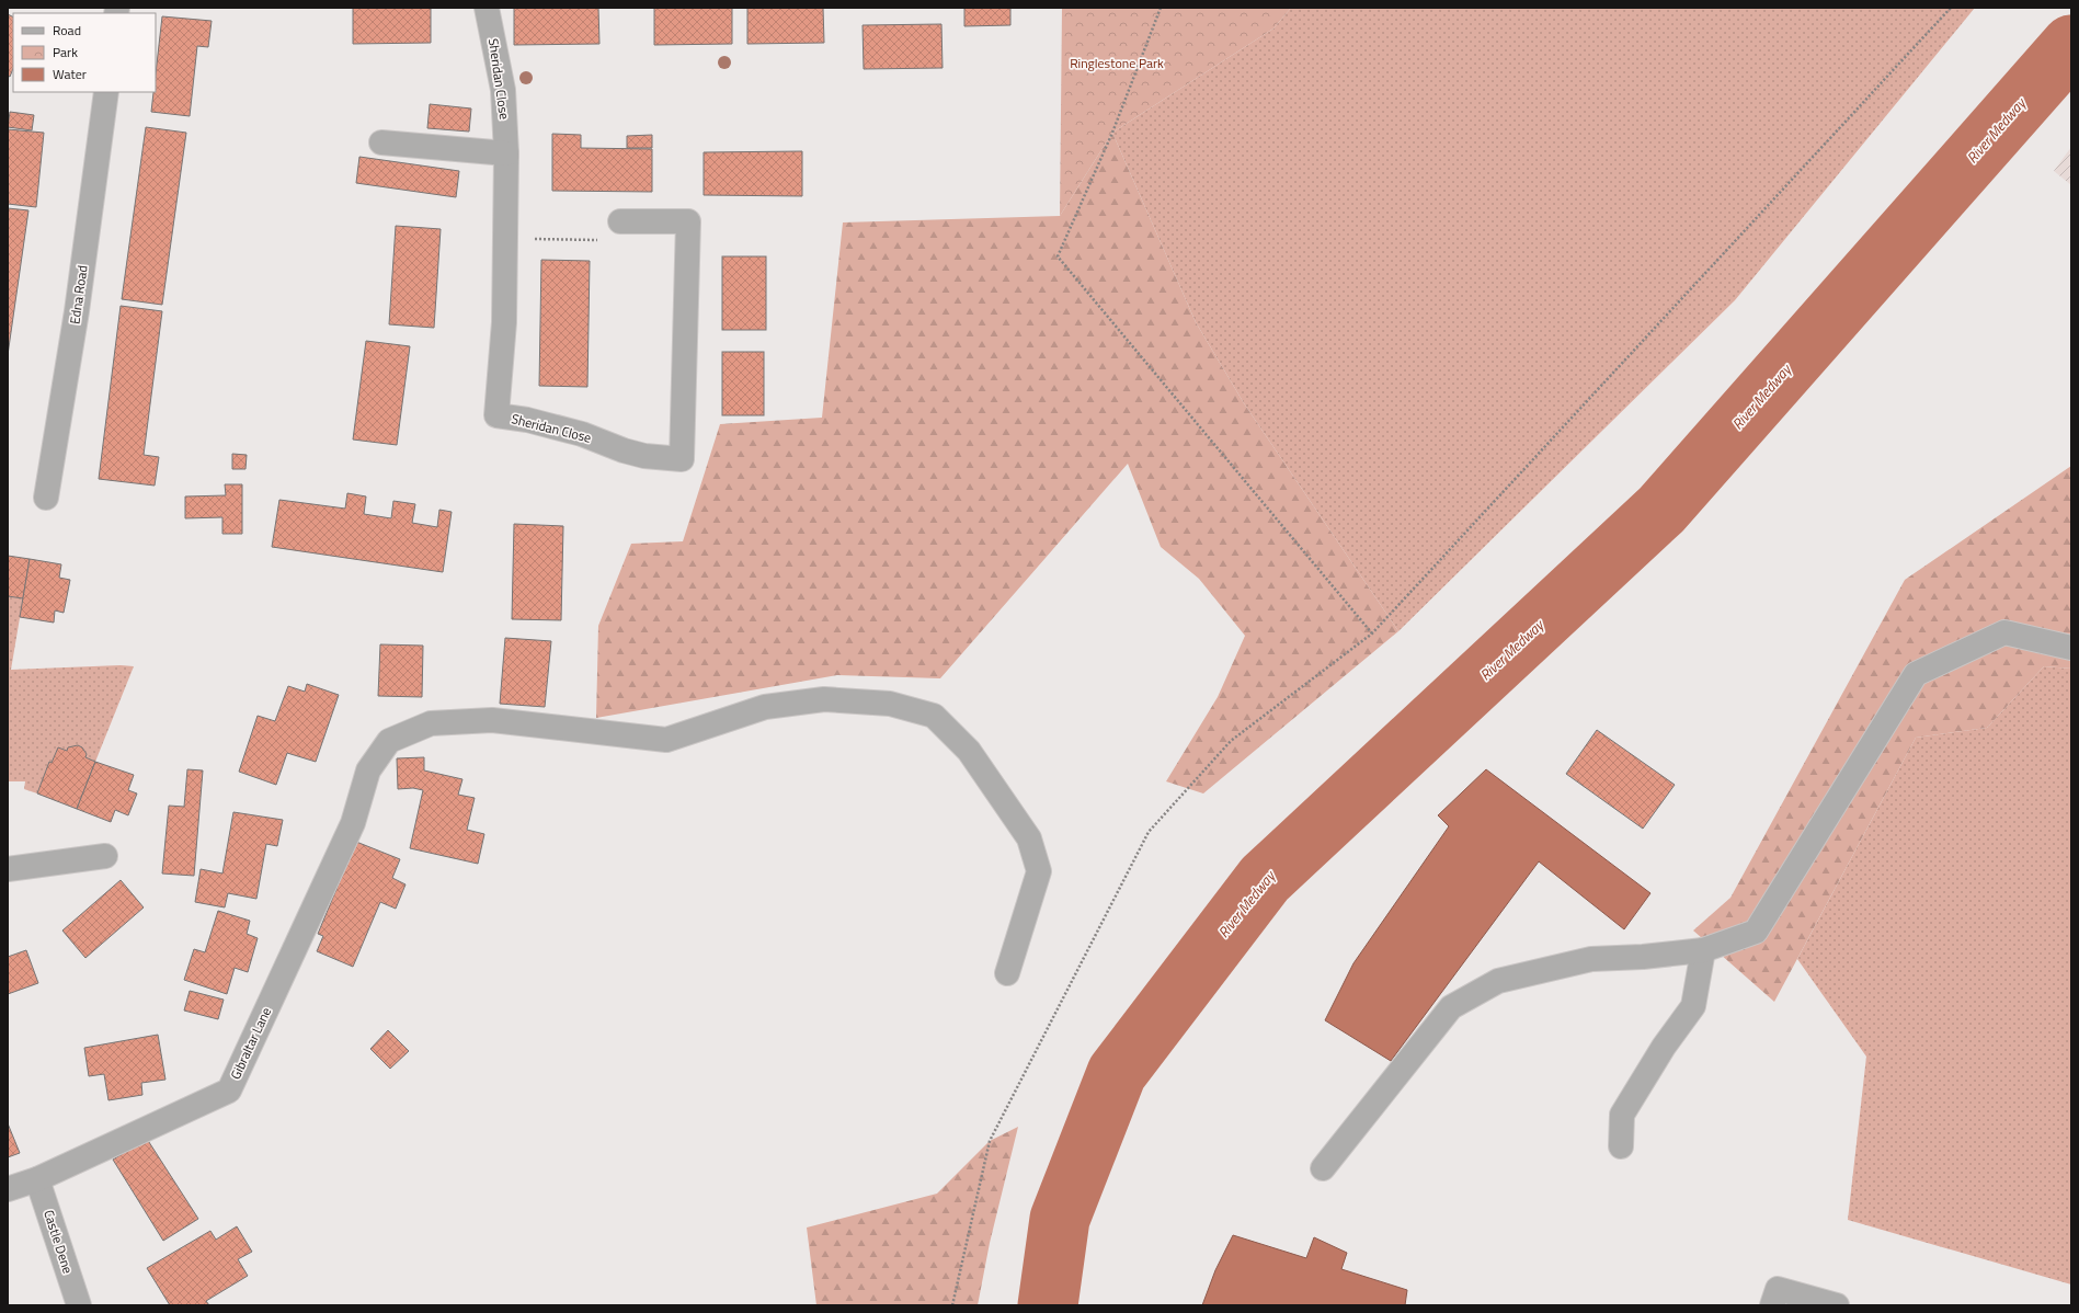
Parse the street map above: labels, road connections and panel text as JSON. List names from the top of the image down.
{
  "streets": {
    "street": [
      "Sheridan Close",
      "Edna Road",
      "Gibraltar Lane",
      "Castle Dene"
    ]
  },
  "crossings": [
    ["Gibraltar Lane", "Castle Dene"]
  ],
  "water": ["River Medway"],
  "parks": ["Ringlestone Park"],
  "legend": ["Road", "Park", "Water"]
}
